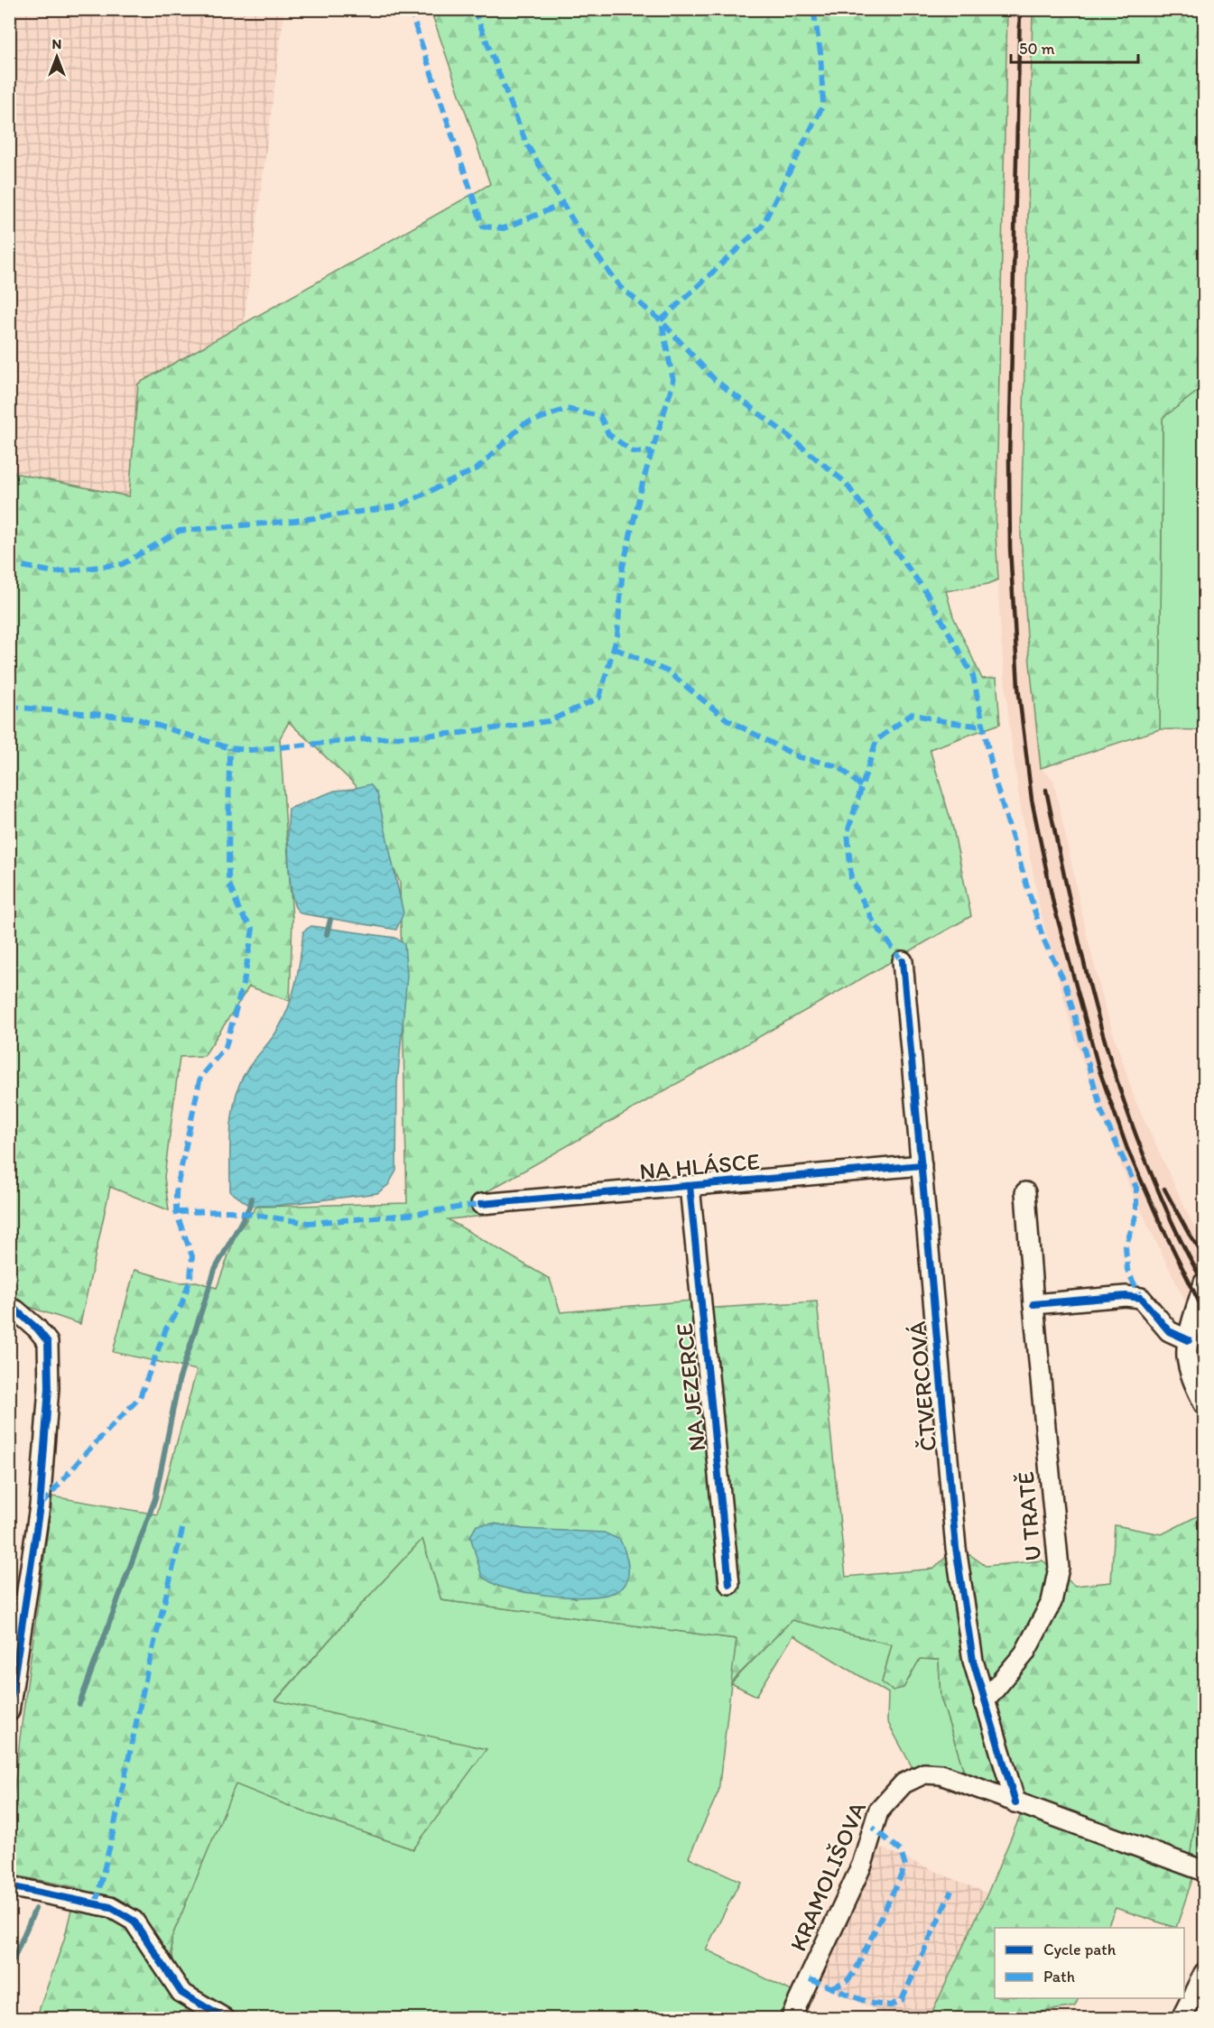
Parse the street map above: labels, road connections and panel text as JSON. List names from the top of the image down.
{
  "streets": {
    "street": [
      "NA HLÁSCE",
      "ČTVERCOVÁ",
      "NA JEZERCE",
      "U TRATĚ",
      "KRAMOLIŠOVA"
    ]
  },
  "crossings": [
    ["NA HLÁSCE", "ČTVERCOVÁ"],
    ["NA HLÁSCE", "NA JEZERCE"],
    ["ČTVERCOVÁ", "U TRATĚ"],
    ["ČTVERCOVÁ", "KRAMOLIŠOVA"]
  ],
  "legend": ["Cycle path", "Path"],
  "scale_bar": "50 m",
  "north": "top"
}
